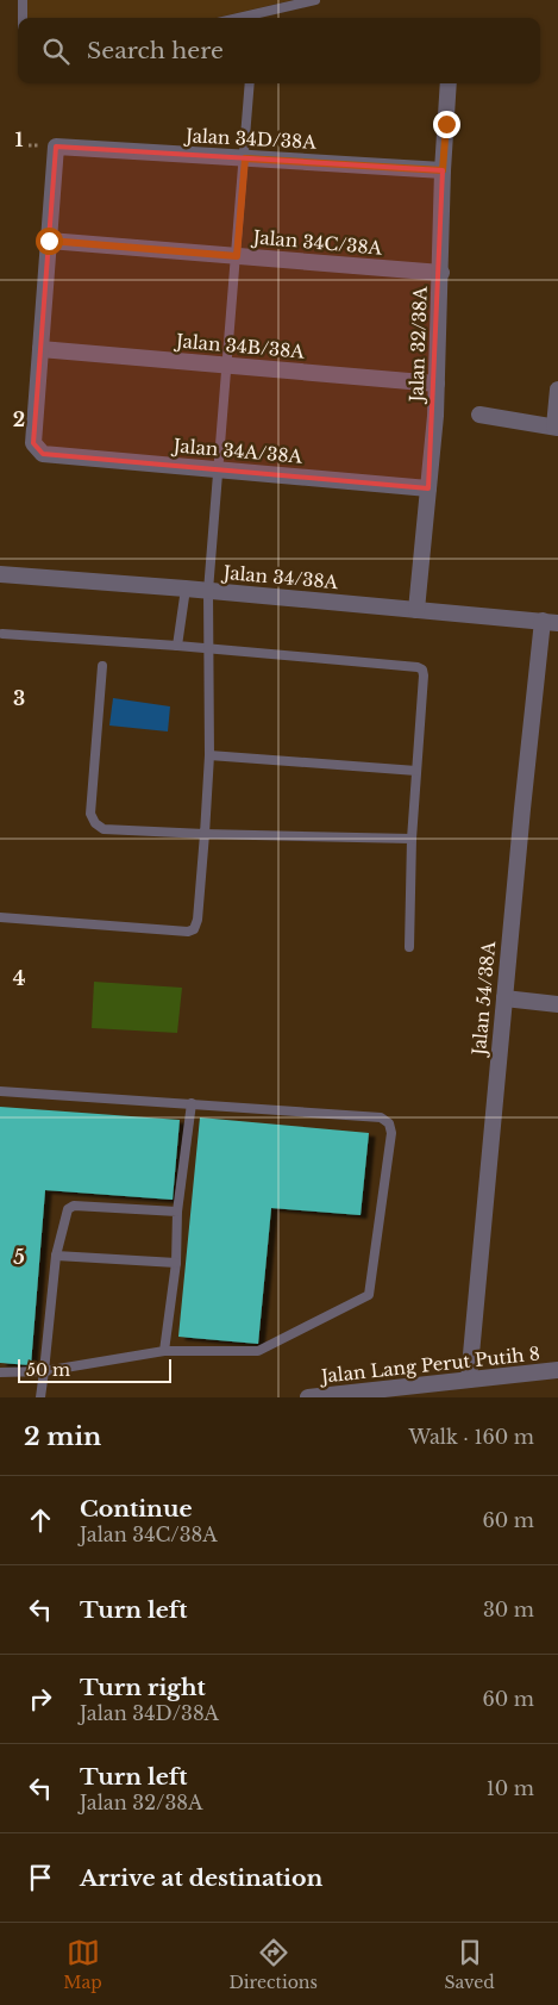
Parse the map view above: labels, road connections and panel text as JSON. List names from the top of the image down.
{
  "streets": {
    "street": [
      "Jalan 34D/38A",
      "Jalan 34C/38A",
      "Jalan 32/38A",
      "Jalan 34B/38A",
      "Jalan 34A/38A",
      "Jalan 34/38A",
      "Jalan 54/38A",
      "Jalan Lang Perut Putih 8"
    ]
  },
  "crossings": [
    ["Jalan 34D/38A", "Jalan 34C/38A"],
    ["Jalan 34D/38A", "Jalan 32/38A"],
    ["Jalan 34C/38A", "Jalan 32/38A"],
    ["Jalan 32/38A", "Jalan 34B/38A"],
    ["Jalan 32/38A", "Jalan 34A/38A"],
    ["Jalan 32/38A", "Jalan 34/38A"],
    ["Jalan 34B/38A", "Jalan 34A/38A"],
    ["Jalan 34/38A", "Jalan 54/38A"],
    ["Jalan 54/38A", "Jalan Lang Perut Putih 8"]
  ],
  "scale_bar": "50 m",
  "page": {
    "search": "Search here",
    "scale": "50 m",
    "heading": ["2 min", "Walk · 160 m"],
    "list": [
      ["Continue", "Jalan 34C/38A", "60 m"],
      ["Turn left", "30 m"],
      ["Turn right", "Jalan 34D/38A", "60 m"],
      ["Turn left", "Jalan 32/38A", "10 m"],
      "Arrive at destination"
    ],
    "nav": ["Map", "Directions", "Saved"]
  },
  "grid": {
    "rows": [
      "1",
      "2",
      "3",
      "4",
      "5"
    ]
  }
}
